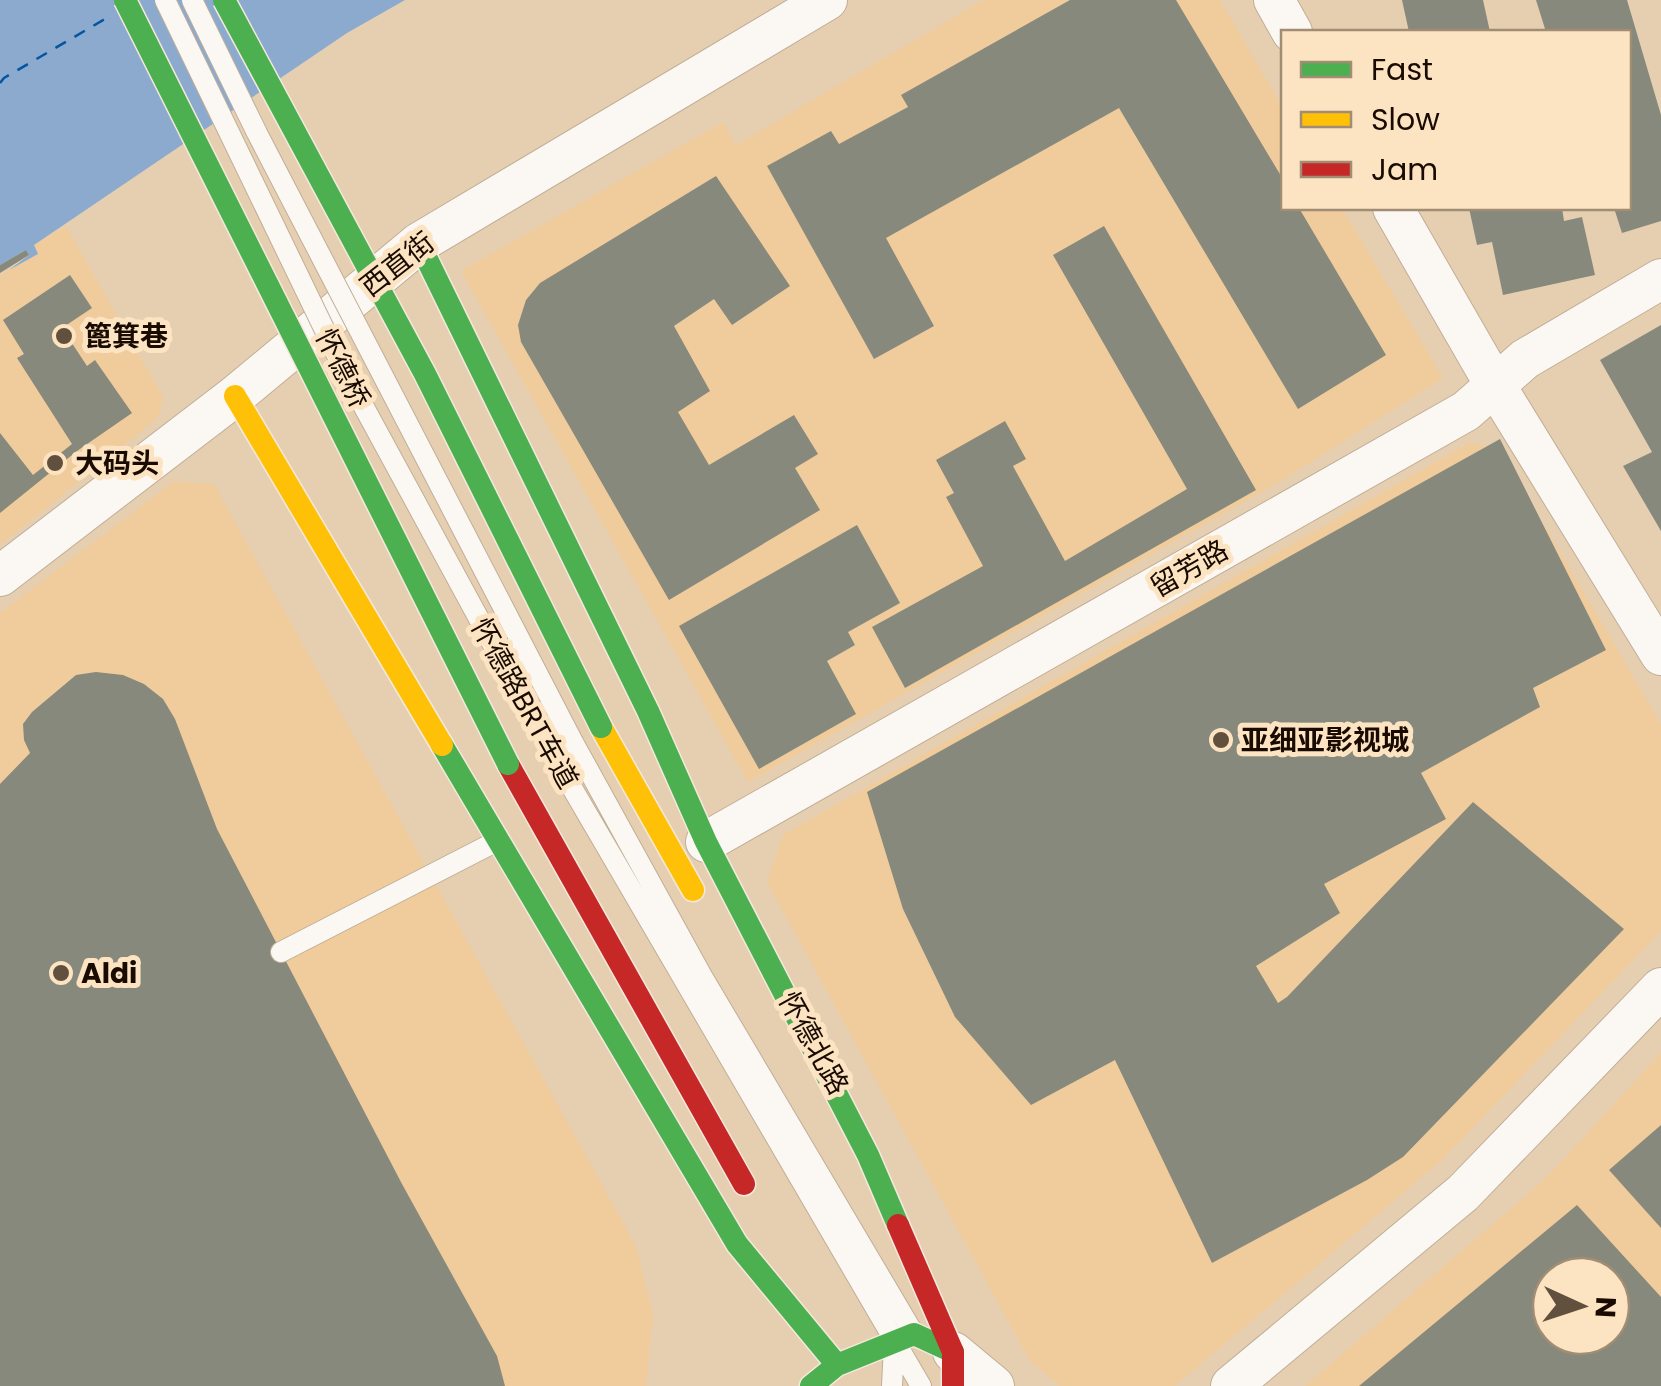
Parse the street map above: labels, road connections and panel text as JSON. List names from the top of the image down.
{
  "streets": {
    "main road": ["怀德桥"],
    "street": ["西直街", "留芳路"],
    "lane": ["怀德路BRT车道"]
  },
  "places": [
    "篦箕巷",
    "大码头",
    "亚细亚影视城",
    "Aldi"
  ],
  "legend": ["Fast", "Slow", "Jam"],
  "north": "right"
}
